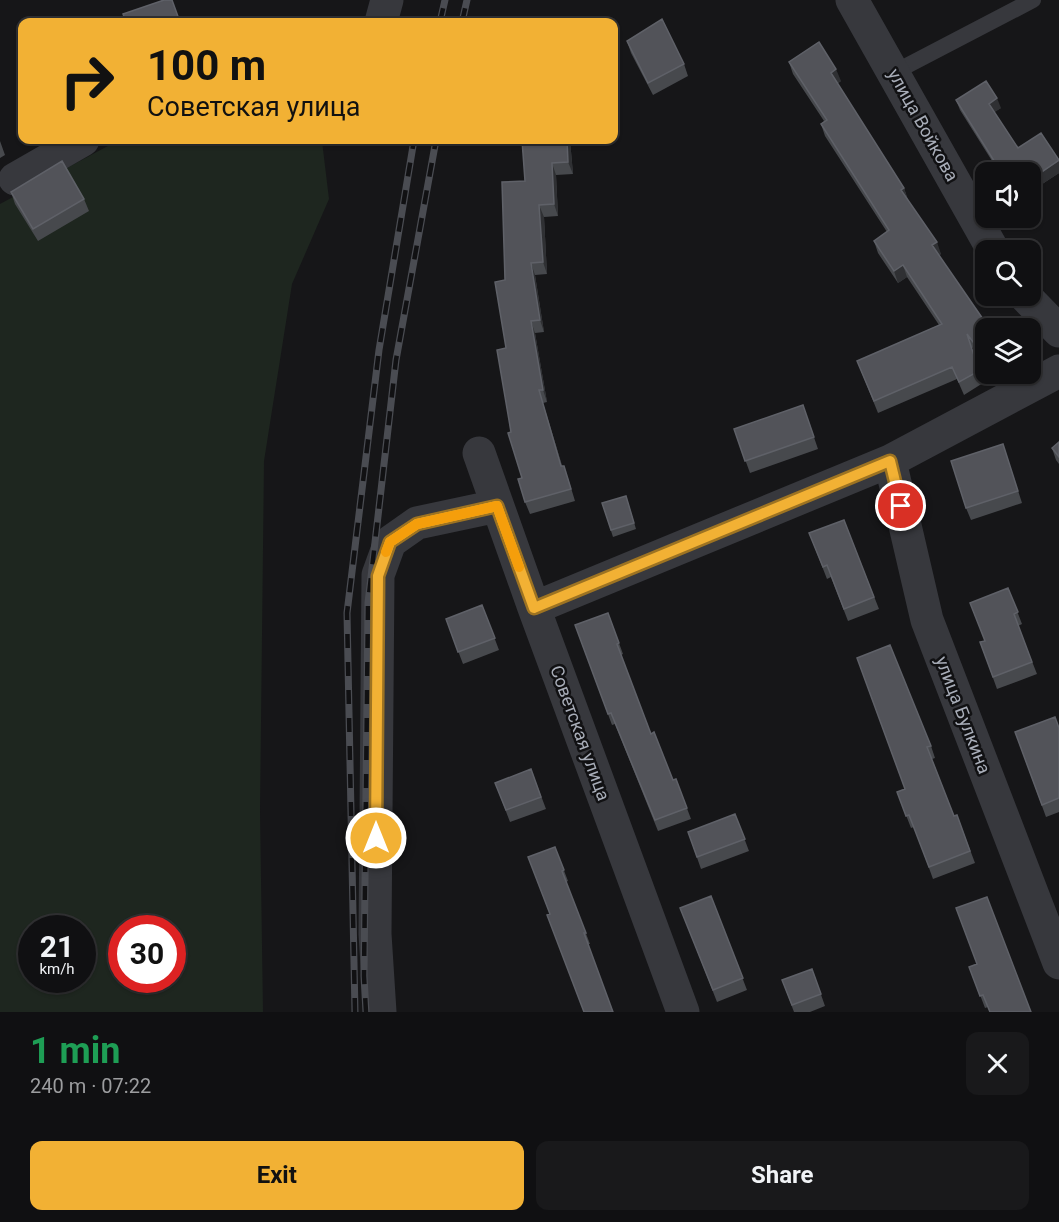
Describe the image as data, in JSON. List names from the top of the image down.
{
  "streets": {
    "street": ["улица Войкова", "улица Булкина", "Советская улица"]
  },
  "page": {
    "turn": ["100 m", "Советская улица"],
    "speed": "21 km/h",
    "limit": "30",
    "heading": ["1 min", "240 m · 07:22"],
    "buttons": ["Exit", "Share"]
  }
}
